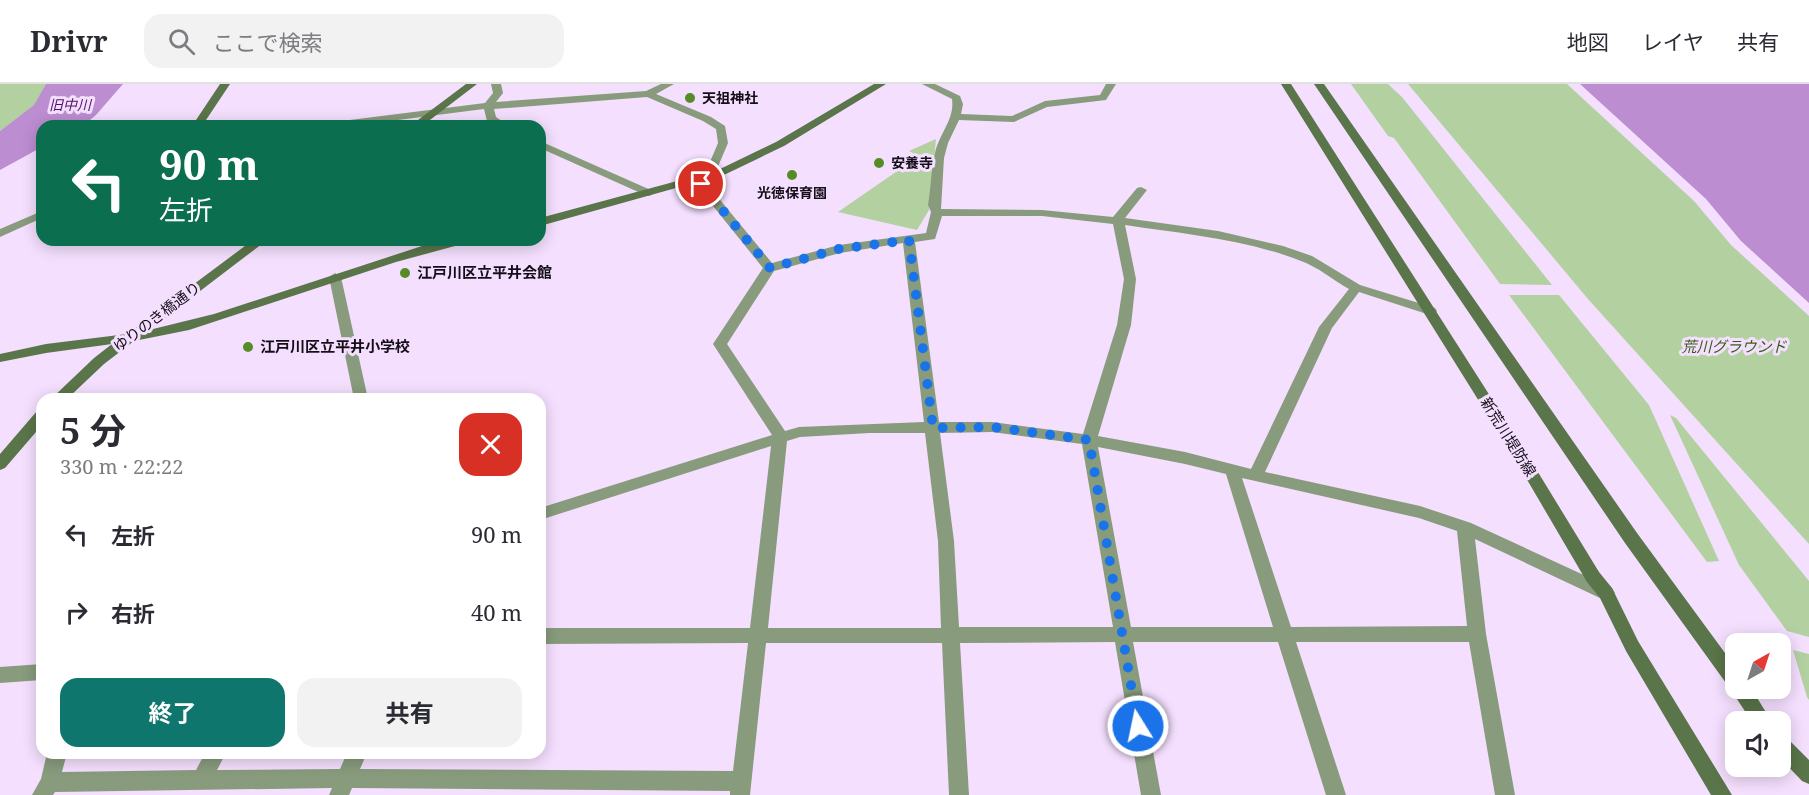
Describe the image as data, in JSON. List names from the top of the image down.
{
  "streets": {
    "main road": ["ゆりのき橋通り", "新荒川堤防線"]
  },
  "water": ["旧中川"],
  "parks": ["荒川グラウンド"],
  "places": [
    "天祖神社",
    "安養寺",
    "光徳保育園",
    "江戸川区立平井会館",
    "江戸川区立平井小学校"
  ],
  "north": "top right",
  "page": {
    "header": "Drivr",
    "search": "ここで検索",
    "nav": ["地図", "レイヤ", "共有"],
    "turn": ["90 m", "左折"],
    "heading": ["5 分", "330 m · 22:22"],
    "list": [
      {
        "name": "左折",
        "value": "90 m"
      },
      {
        "name": "右折",
        "value": "40 m"
      }
    ],
    "buttons": ["終了", "共有"]
  }
}
